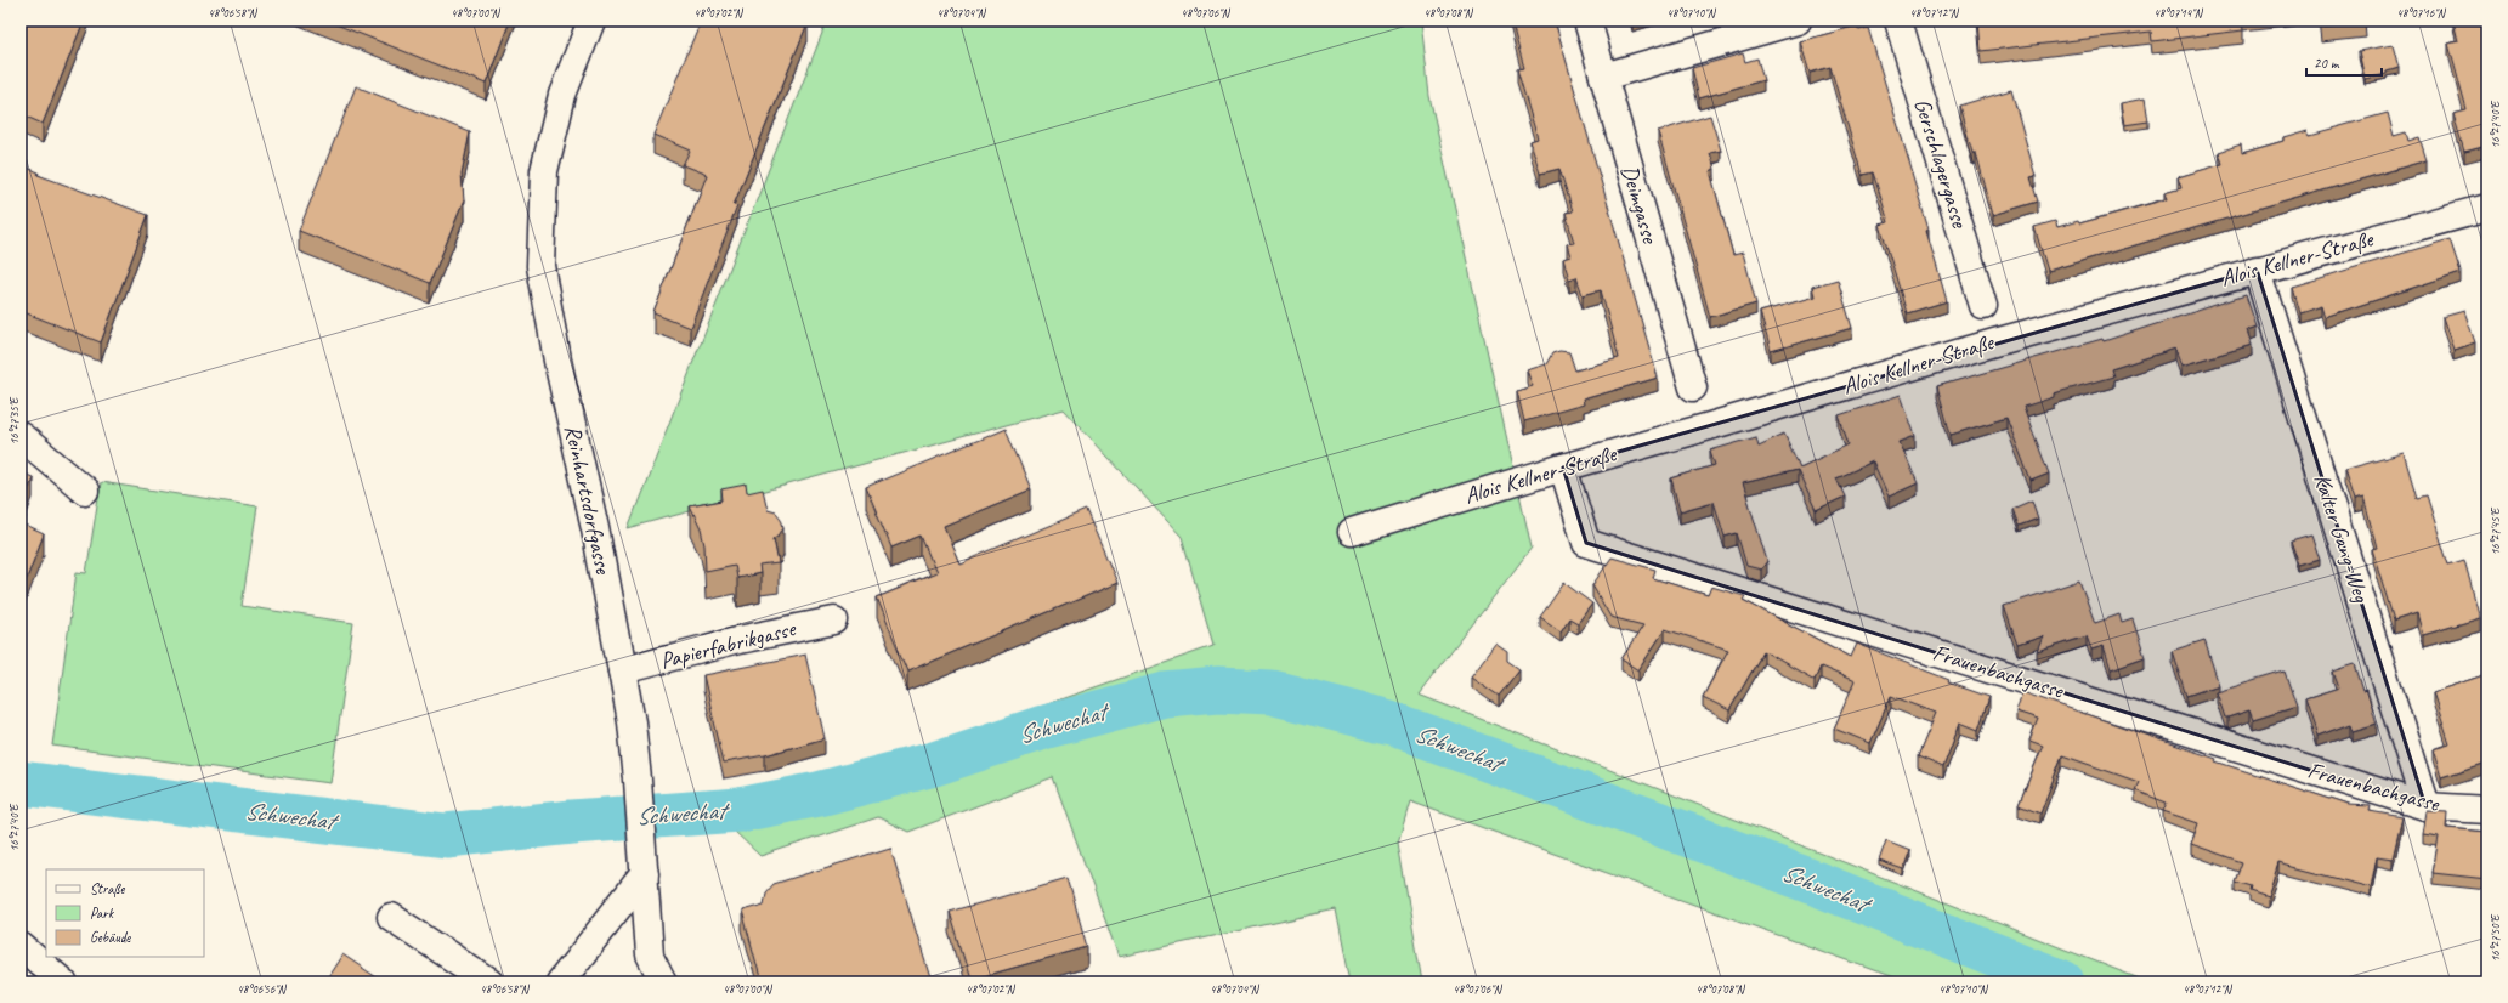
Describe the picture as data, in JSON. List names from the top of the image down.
{
  "streets": {
    "street": [
      "Gerschlagergasse",
      "Deimgasse",
      "Alois Kellner-Straße",
      "Reinhartsdorfgasse",
      "Kalter Gang-Weg",
      "Papierfabrikgasse",
      "Frauenbachgasse"
    ]
  },
  "crossings": [
    ["Alois Kellner-Straße", "Kalter Gang-Weg"],
    ["Alois Kellner-Straße", "Frauenbachgasse"],
    ["Reinhartsdorfgasse", "Papierfabrikgasse"],
    ["Kalter Gang-Weg", "Frauenbachgasse"]
  ],
  "water": ["Schwechat"],
  "legend": ["Straße", "Park", "Gebäude"],
  "scale_bar": "20 m",
  "coordinates": [
    "48°06'58\"N",
    "48°07'00\"N",
    "48°07'02\"N",
    "48°07'04\"N",
    "48°07'06\"N",
    "48°07'08\"N",
    "48°07'10\"N",
    "48°07'12\"N",
    "48°07'14\"N",
    "48°07'16\"N",
    "16°27'40\"E",
    "16°27'35\"E",
    "16°27'45\"E",
    "16°27'50\"E",
    "48°06'56\"N"
  ]
}
